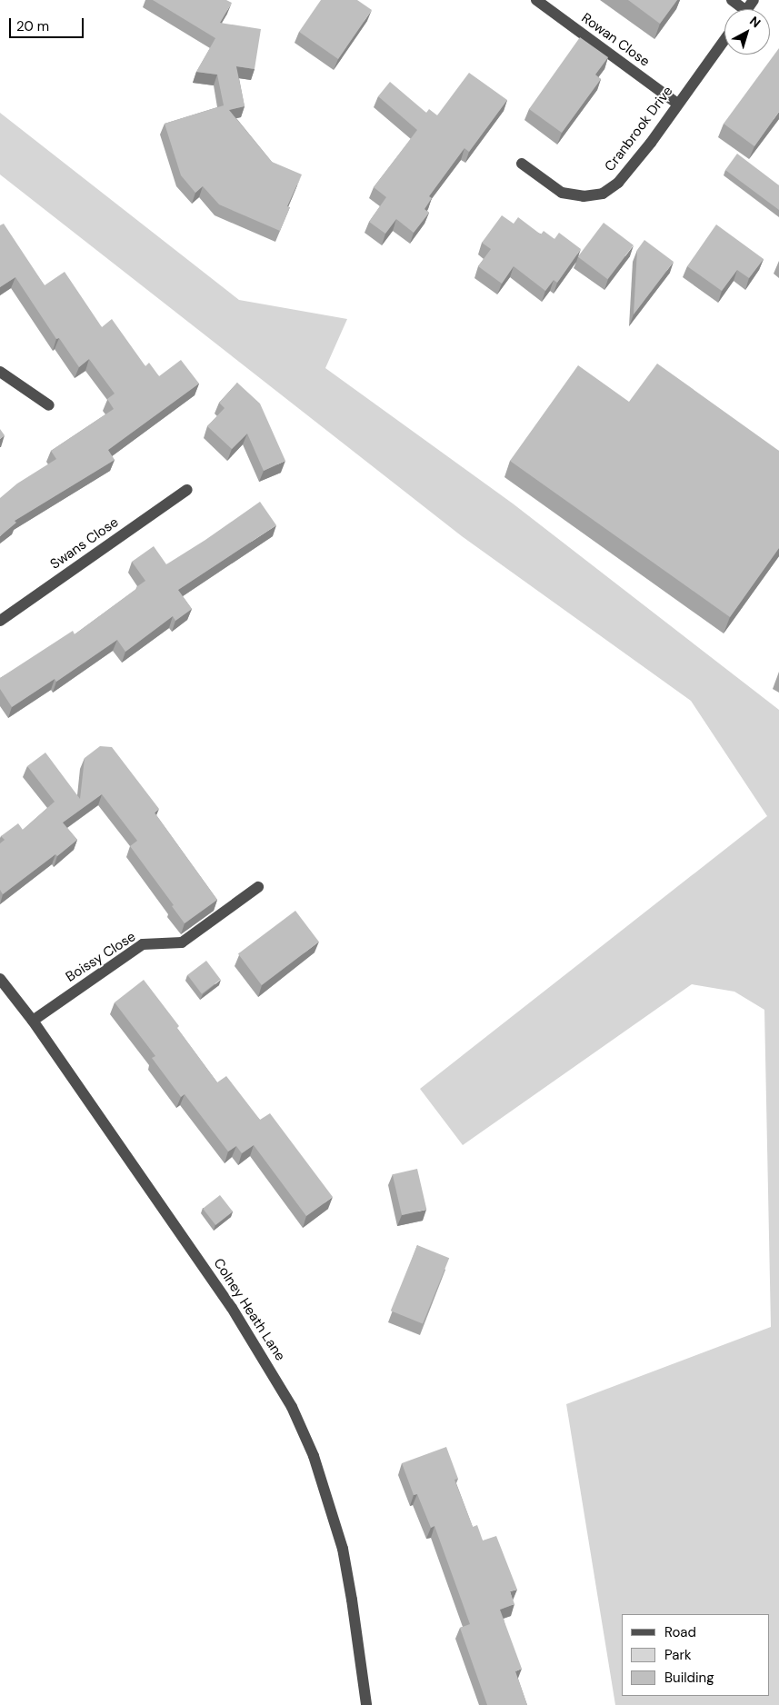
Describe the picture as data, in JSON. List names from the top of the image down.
{
  "streets": {
    "street": [
      "Rowan Close",
      "Cranbrook Drive",
      "Swans Close",
      "Boissy Close",
      "Colney Heath Lane"
    ]
  },
  "crossings": [
    ["Rowan Close", "Cranbrook Drive"],
    ["Boissy Close", "Colney Heath Lane"]
  ],
  "legend": ["Road", "Park", "Building"],
  "scale_bar": "20 m",
  "north": "top right"
}
